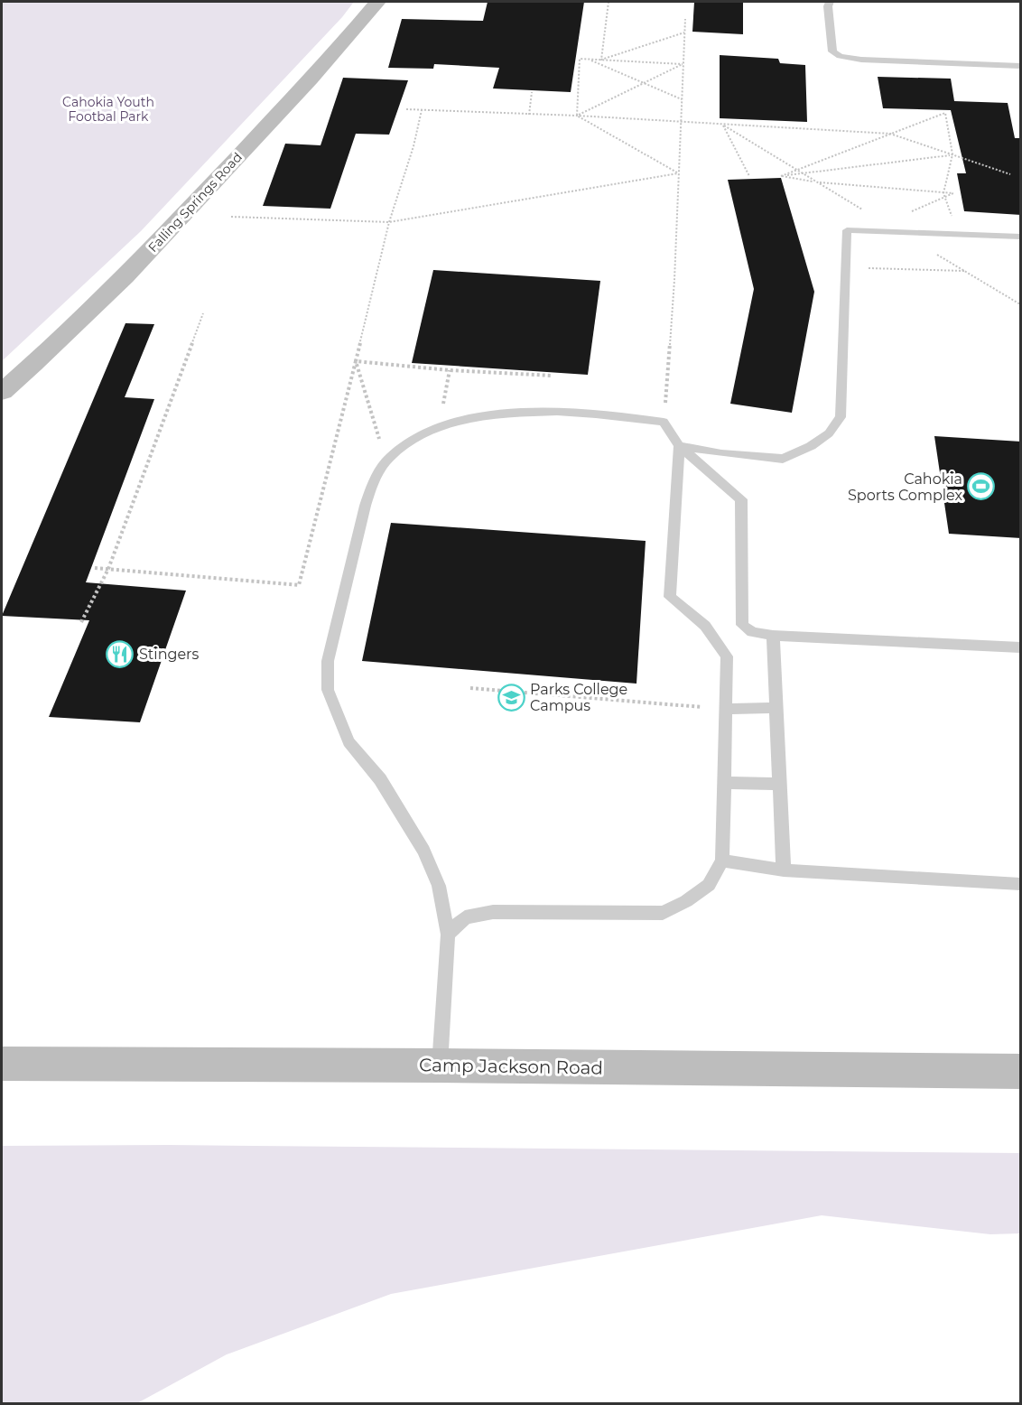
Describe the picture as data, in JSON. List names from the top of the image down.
{
  "streets": {
    "street": ["Falling Springs Road", "Camp Jackson Road"]
  },
  "parks": ["Cahokia Youth Footbal Park"],
  "places": {
    "sports": ["Cahokia Sports Complex"],
    "restaurant": ["Stingers"],
    "school or university": ["Parks College Campus"]
  }
}
